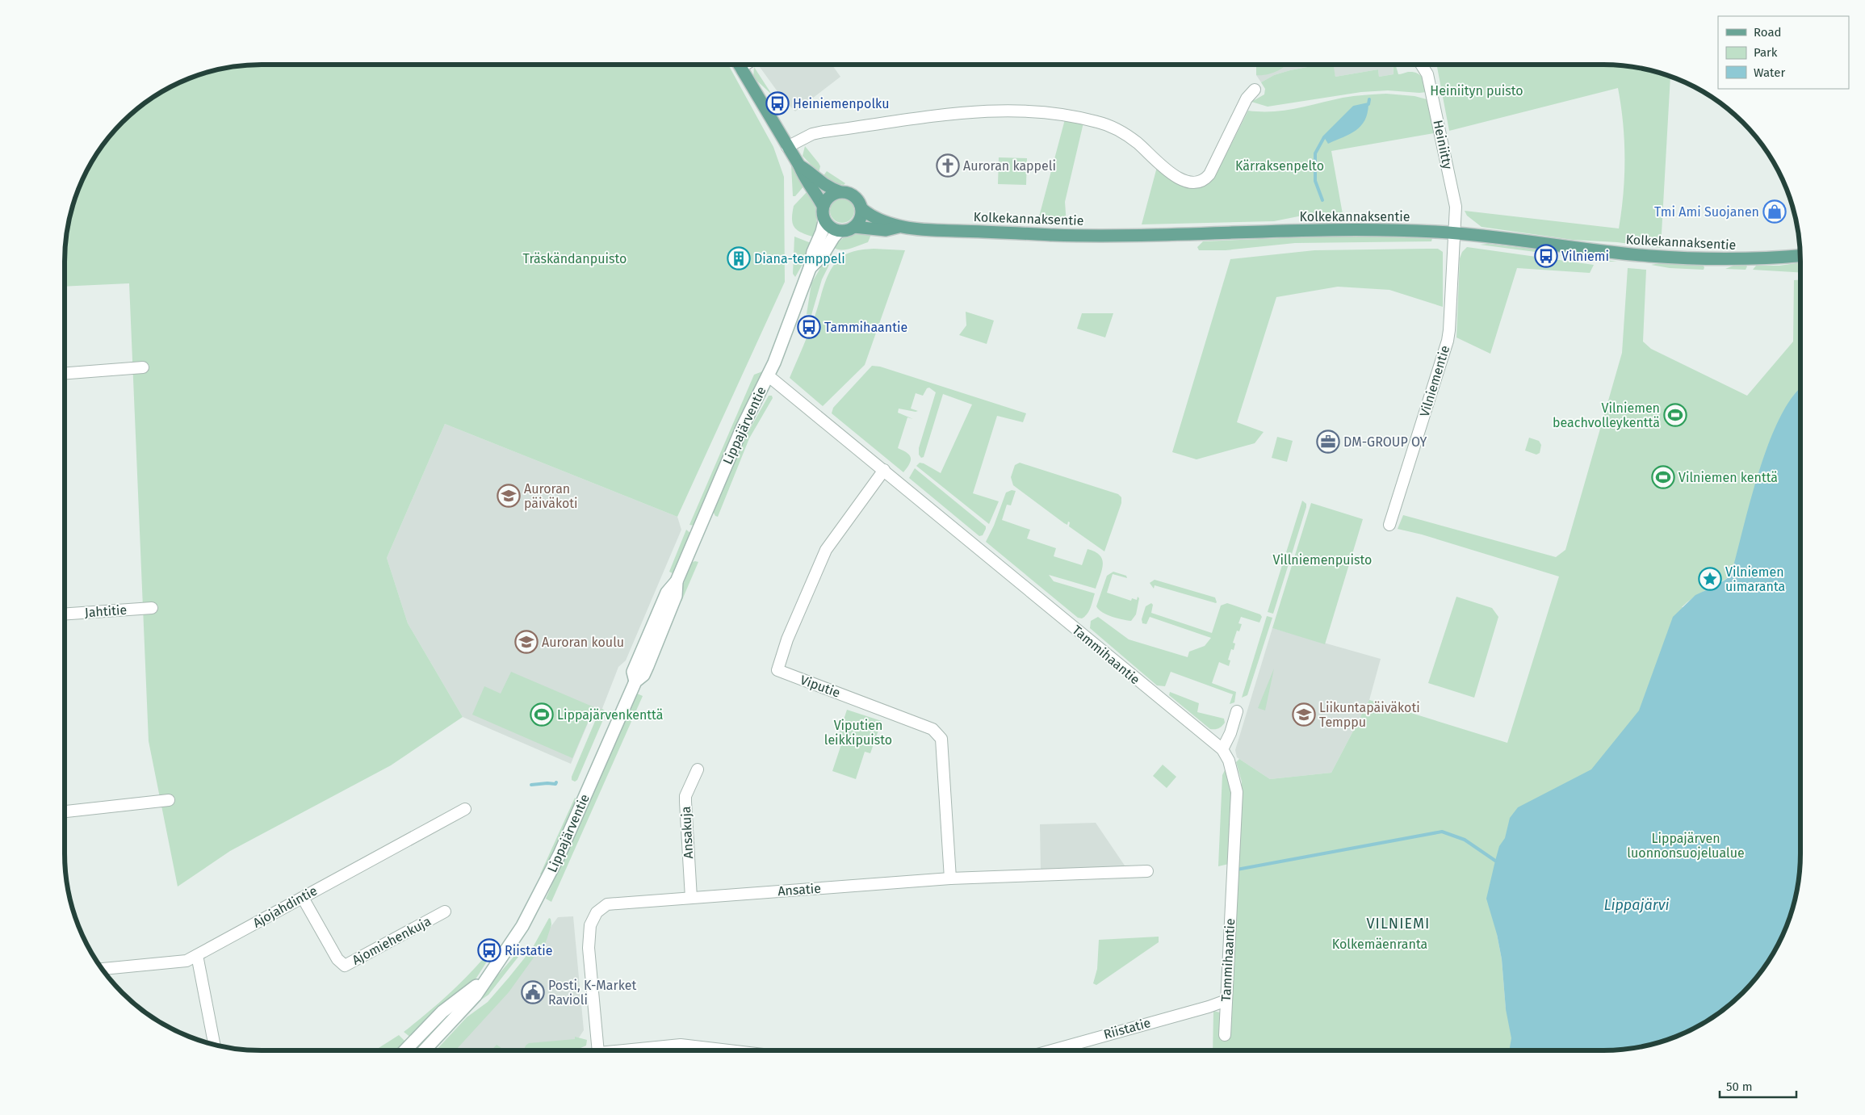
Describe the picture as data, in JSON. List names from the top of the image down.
{
  "streets": {
    "main road": ["Kolkekannaksentie", "Lippajärventie"],
    "street": [
      "Heiniitty",
      "Vilniementie",
      "Jahtitie",
      "Tammihaantie",
      "Viputie",
      "Ansakuja",
      "Ansatie",
      "Ajojahdintie",
      "Ajomiehenkuja",
      "Riistatie"
    ]
  },
  "crossings": [
    ["Heiniitty", "Kolkekannaksentie"],
    ["Heiniitty", "Vilniementie"],
    ["Kolkekannaksentie", "Vilniementie"],
    ["Kolkekannaksentie", "Lippajärventie"],
    ["Lippajärventie", "Tammihaantie"],
    ["Tammihaantie", "Viputie"],
    ["Tammihaantie", "Riistatie"],
    ["Viputie", "Ansatie"],
    ["Ansakuja", "Ansatie"],
    ["Ajojahdintie", "Ajomiehenkuja"]
  ],
  "districts": ["VILNIEMI"],
  "water": ["Lippajärvi"],
  "parks": [
    "Heiniityn puisto",
    "Kärraksenpelto",
    "Träskändanpuisto",
    "Villniemenpuisto",
    "Viputien leikkipuisto",
    "Lippajärven luonnonsuojelualue",
    "Kolkemäenranta"
  ],
  "places": {
    "bus stop": [
      "Heiniemenpolku",
      "Vilniemi",
      "Tammihaantie",
      "Riistatie"
    ],
    "church": ["Auroran kappeli"],
    "shop": ["Tmi Ami Suojanen"],
    "building": ["Diana-temppeli"],
    "sports": ["Vilniemen beachvolleykenttä", "Vilniemen kenttä", "Lippajärvenkenttä"],
    "office": ["DM-GROUP OY"],
    "school or university": ["Auroran päiväkoti", "Auroran koulu", "Liikuntapäiväkoti Temppu"],
    "place": ["Vilniemen uimaranta"],
    "public building": ["Posti, K-Market Ravioli"]
  },
  "legend": ["Road", "Park", "Water"],
  "scale_bar": "50 m"
}
